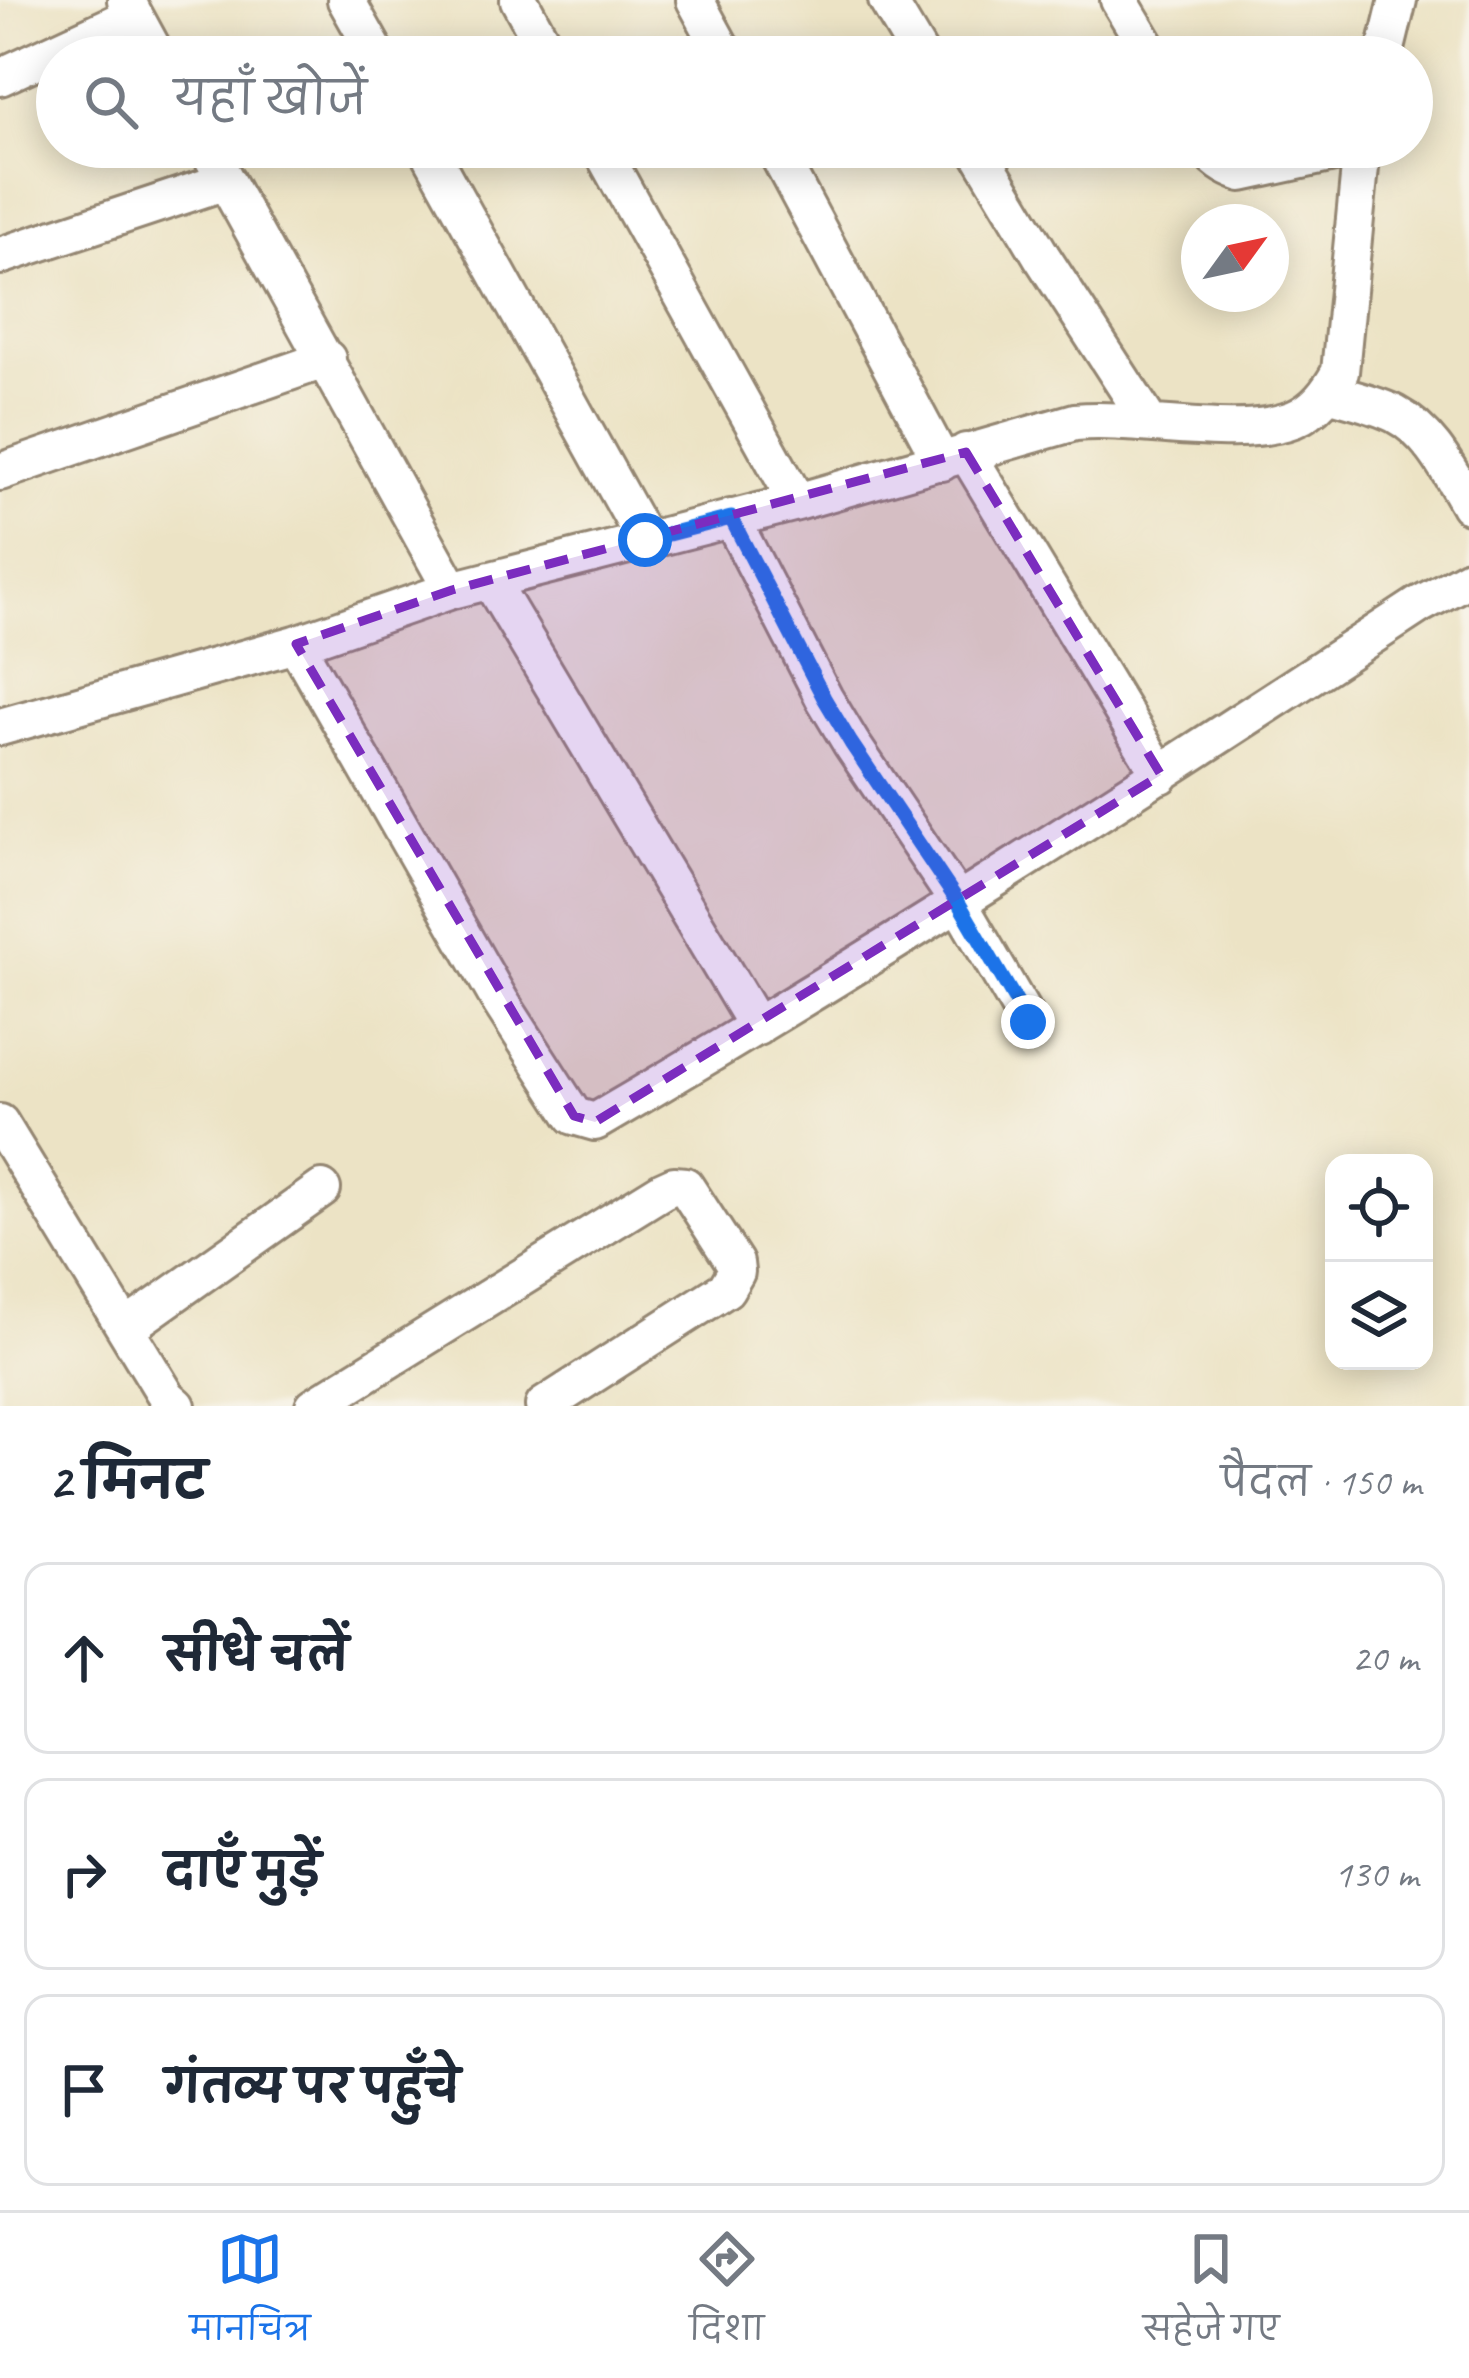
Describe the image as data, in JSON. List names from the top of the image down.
{
  "north": "top right",
  "page": {
    "search": "यहाँ खोजें",
    "heading": ["2 मिनट", "पैदल · 150 m"],
    "list": [
      ["सीधे चलें", "20 m"],
      ["दाएँ मुड़ें", "130 m"],
      "गंतव्य पर पहुँचे"
    ],
    "nav": ["मानचित्र", "दिशा", "सहेजे गए"]
  }
}
